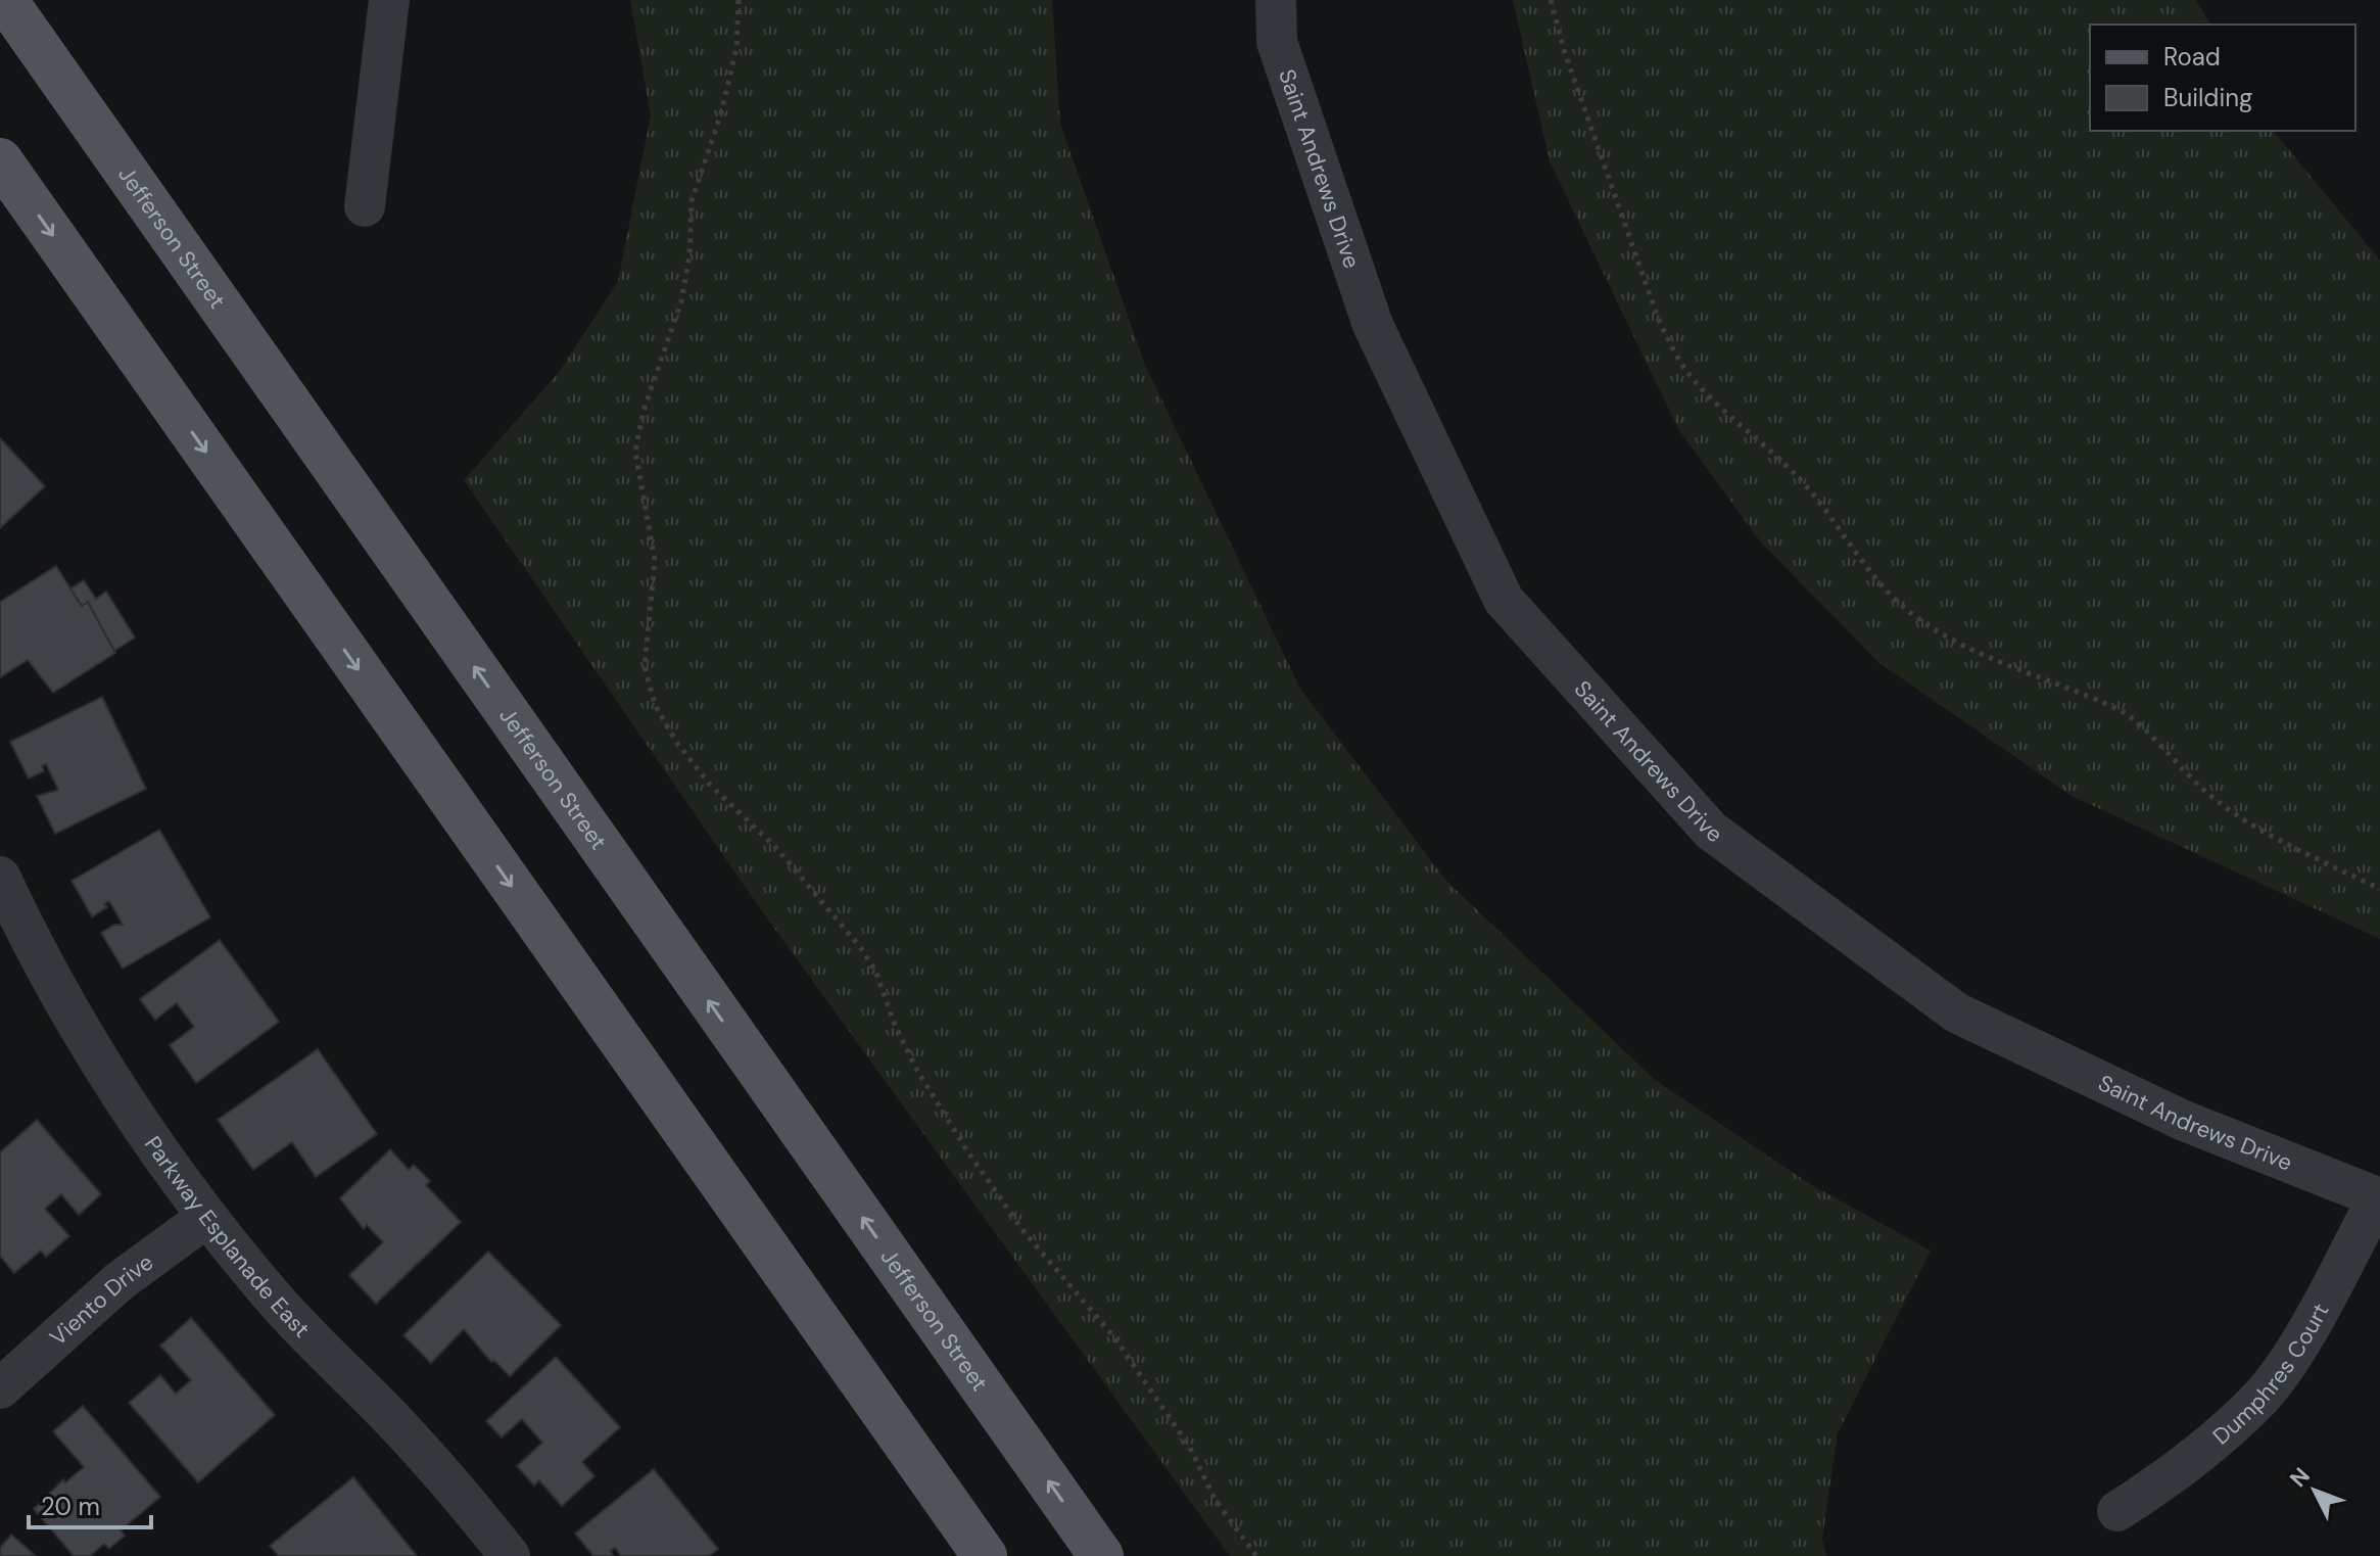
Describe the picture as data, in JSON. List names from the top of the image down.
{
  "streets": {
    "main road": ["Jefferson Street"],
    "street": [
      "Saint Andrews Drive",
      "Parkway Esplanade East",
      "Viento Drive",
      "Dumphres Court"
    ]
  },
  "crossings": [
    ["Saint Andrews Drive", "Dumphres Court"],
    ["Parkway Esplanade East", "Viento Drive"]
  ],
  "legend": ["Road", "Building"],
  "scale_bar": "20 m",
  "north": "top left"
}
